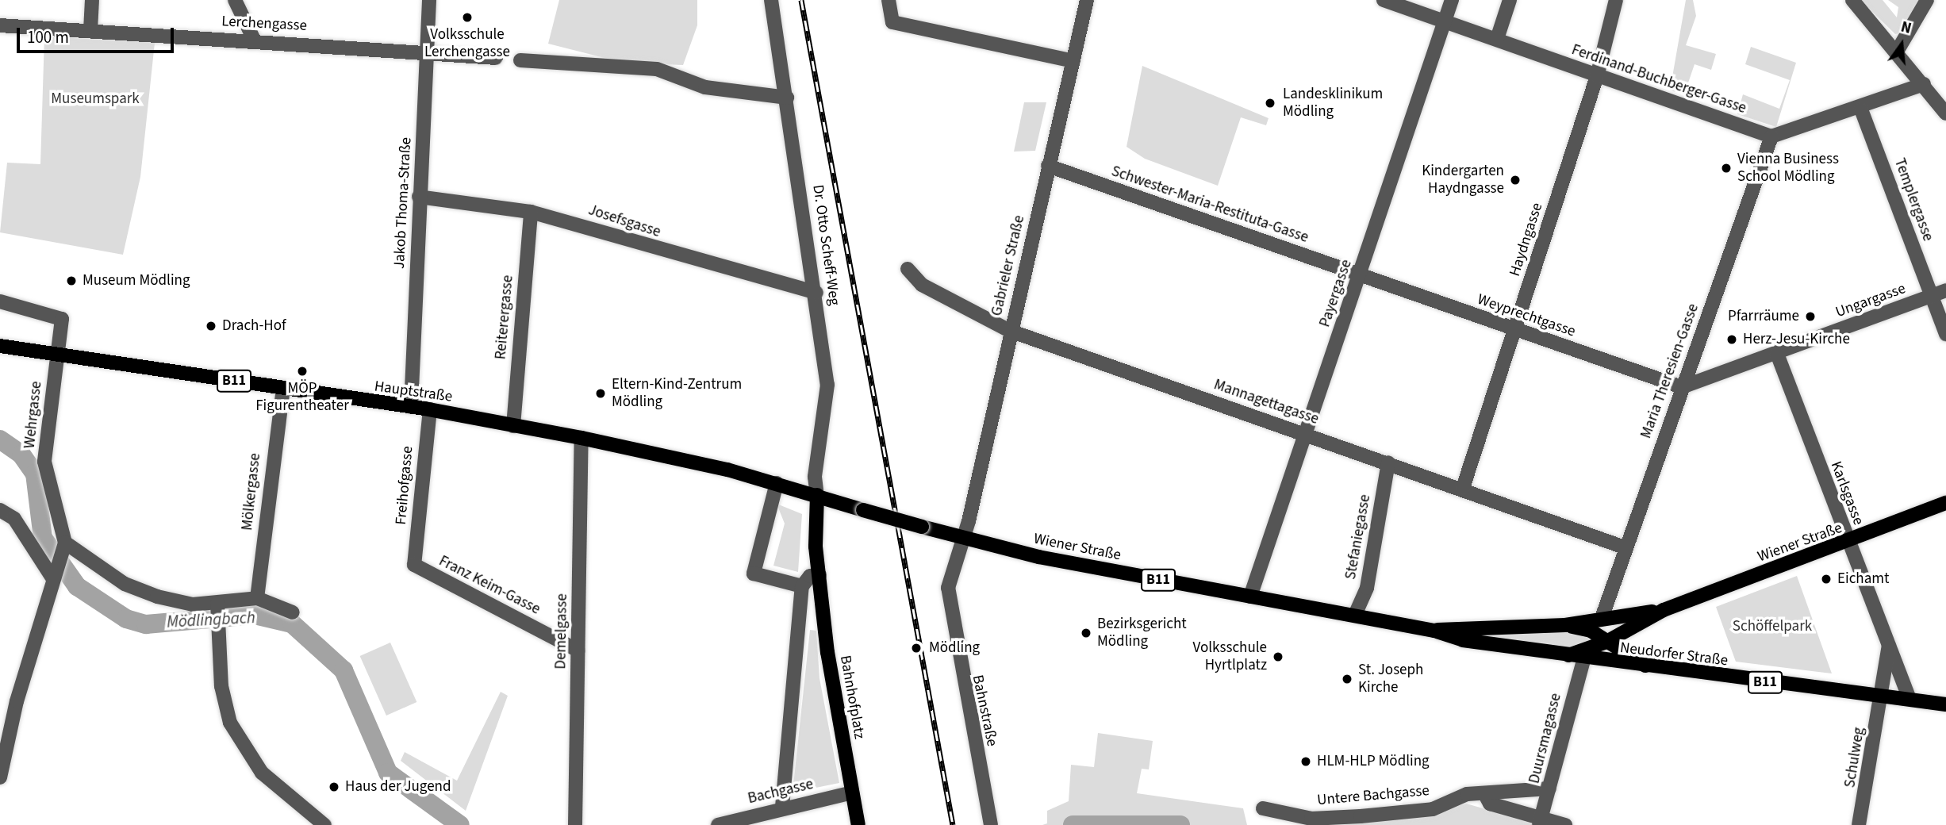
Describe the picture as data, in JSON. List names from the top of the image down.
{
  "streets": {
    "main road": [
      "B11",
      "Hauptstraße",
      "Wiener Straße",
      "Neudorfer Straße",
      "Bahnhofplatz"
    ],
    "street": [
      "Lerchengasse",
      "Ferdinand-Buchberger-Gasse",
      "Templergasse",
      "Jakob Thoma-Straße",
      "Schwester-Maria-Restituta-Gasse",
      "Josefsgasse",
      "Haydngasse",
      "Dr. Otto Scheff-Weg",
      "Gabrieler Straße",
      "Payergasse",
      "Ungargasse",
      "Weyprechtgasse",
      "Reiterergasse",
      "Maria Theresien-Gasse",
      "Mannagettagasse",
      "Wehrgasse",
      "Freihofgasse",
      "Mölkergasse",
      "Karlsgasse",
      "Stefaniegasse",
      "Franz Keim-Gasse",
      "Demelgasse",
      "Bahnstraße",
      "Duursmagasse",
      "Schulweg",
      "Bachgasse",
      "Untere Bachgasse"
    ]
  },
  "crossings": [
    ["Lerchengasse", "Jakob Thoma-Straße"],
    ["Ferdinand-Buchberger-Gasse", "Haydngasse"],
    ["Ferdinand-Buchberger-Gasse", "Payergasse"],
    ["Ferdinand-Buchberger-Gasse", "Maria Theresien-Gasse"],
    ["Templergasse", "Ungargasse"],
    ["Jakob Thoma-Straße", "Josefsgasse"],
    ["Jakob Thoma-Straße", "Hauptstraße"],
    ["Schwester-Maria-Restituta-Gasse", "Gabrieler Straße"],
    ["Schwester-Maria-Restituta-Gasse", "Payergasse"],
    ["Schwester-Maria-Restituta-Gasse", "Weyprechtgasse"],
    ["Josefsgasse", "Dr. Otto Scheff-Weg"],
    ["Josefsgasse", "Reiterergasse"],
    ["Haydngasse", "Weyprechtgasse"],
    ["Haydngasse", "Mannagettagasse"],
    ["Dr. Otto Scheff-Weg", "Hauptstraße"],
    ["Dr. Otto Scheff-Weg", "Wiener Straße"],
    ["Dr. Otto Scheff-Weg", "Bahnhofplatz"],
    ["Gabrieler Straße", "Mannagettagasse"],
    ["Gabrieler Straße", "Wiener Straße"],
    ["Gabrieler Straße", "Bahnstraße"],
    ["Payergasse", "Weyprechtgasse"],
    ["Payergasse", "Mannagettagasse"],
    ["Payergasse", "Wiener Straße"],
    ["Ungargasse", "Weyprechtgasse"],
    ["Ungargasse", "Maria Theresien-Gasse"],
    ["Ungargasse", "Karlsgasse"],
    ["Weyprechtgasse", "Maria Theresien-Gasse"],
    ["Reiterergasse", "Hauptstraße"],
    ["Maria Theresien-Gasse", "Mannagettagasse"],
    ["Maria Theresien-Gasse", "Wiener Straße"],
    ["Hauptstraße", "Wehrgasse"],
    ["Hauptstraße", "Freihofgasse"],
    ["Hauptstraße", "Mölkergasse"],
    ["Hauptstraße", "Wiener Straße"],
    ["Hauptstraße", "Demelgasse"],
    ["Hauptstraße", "Bahnhofplatz"],
    ["Mannagettagasse", "Stefaniegasse"],
    ["Freihofgasse", "Franz Keim-Gasse"],
    ["Karlsgasse", "Wiener Straße"],
    ["Karlsgasse", "Neudorfer Straße"],
    ["Stefaniegasse", "Wiener Straße"],
    ["Wiener Straße", "Neudorfer Straße"],
    ["Wiener Straße", "Bahnhofplatz"],
    ["Wiener Straße", "Bahnstraße"],
    ["Franz Keim-Gasse", "Demelgasse"],
    ["Neudorfer Straße", "Duursmagasse"],
    ["Neudorfer Straße", "Schulweg"],
    ["Bahnhofplatz", "Bachgasse"],
    ["Duursmagasse", "Untere Bachgasse"]
  ],
  "water": ["Mödlingbach"],
  "parks": ["Museumspark", "Schöffelpark"],
  "places": [
    "Volksschule Lerchengasse",
    "Landesklinikum Mödling",
    "Vienna Business School Mödling",
    "Kindergarten Haydngasse",
    "Museum Mödling",
    "Pfarrräume",
    "Drach-Hof",
    "Herz-Jesu-Kirche",
    "MÖP Figurentheater",
    "Eltern-Kind-Zentrum Mödling",
    "Eichamt",
    "Bezirksgericht Mödling",
    "Mödling",
    "Volksschule Hyrtlplatz",
    "St. Joseph Kirche",
    "HLM-HLP Mödling",
    "Haus der Jugend"
  ],
  "scale_bar": "100 m",
  "north": "top"
}
